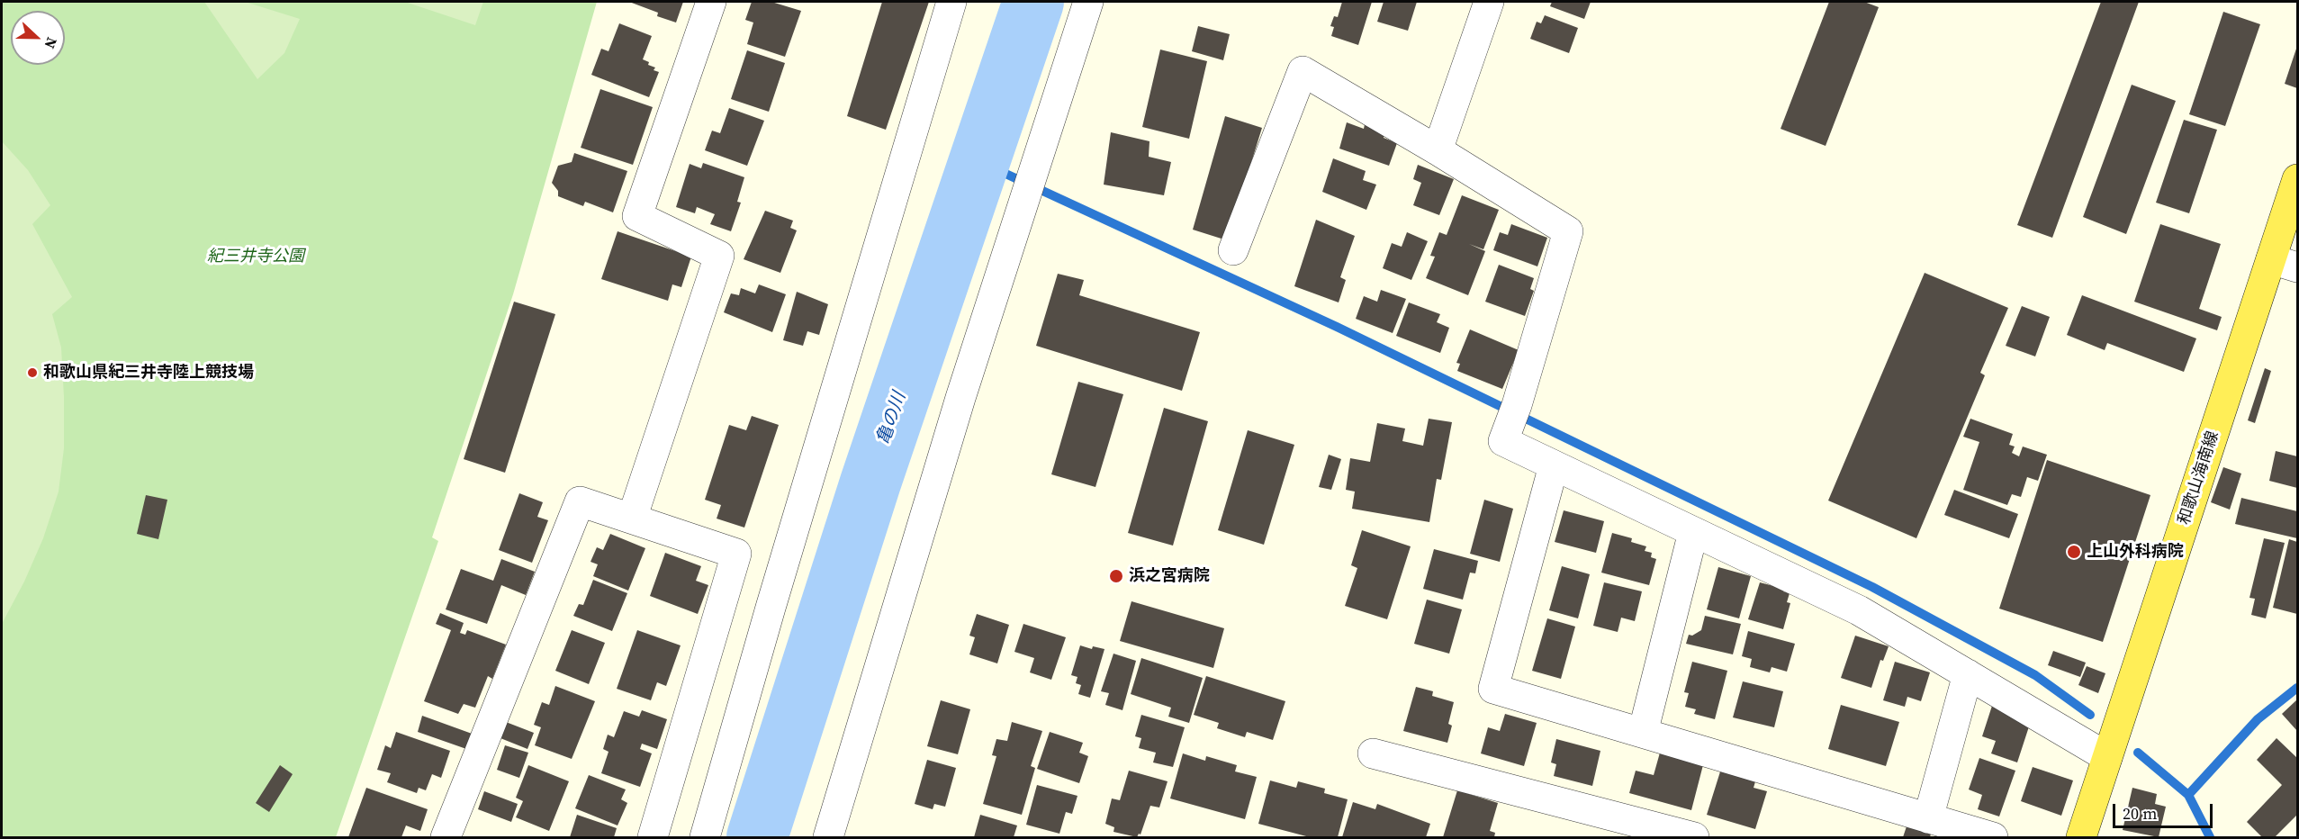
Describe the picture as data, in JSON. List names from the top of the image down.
{
  "streets": {
    "main road": ["和歌山海南線"]
  },
  "water": ["亀の川"],
  "parks": ["紀三井寺公園"],
  "places": ["和歌山県紀三井寺陸上競技場", "上山外科病院", "浜之宮病院"],
  "scale_bar": "20 m",
  "north": "right"
}
